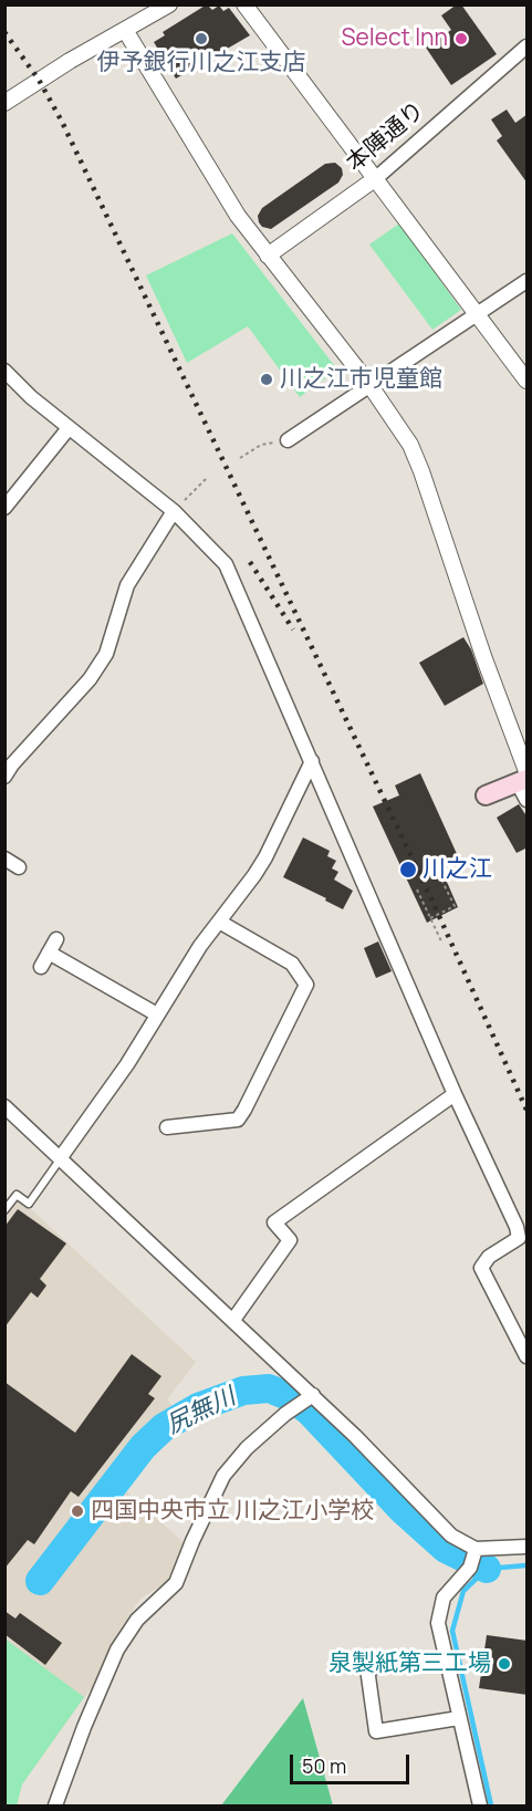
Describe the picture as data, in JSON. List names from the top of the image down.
{
  "streets": {
    "street": ["本陣通り"]
  },
  "water": ["尻無川"],
  "places": [
    "伊予銀行川之江支店",
    "Select Inn",
    "川之江市児童館",
    "川之江",
    "四国中央市立 川之江小学校",
    "泉製紙第三工場"
  ],
  "scale_bar": "50 m"
}
